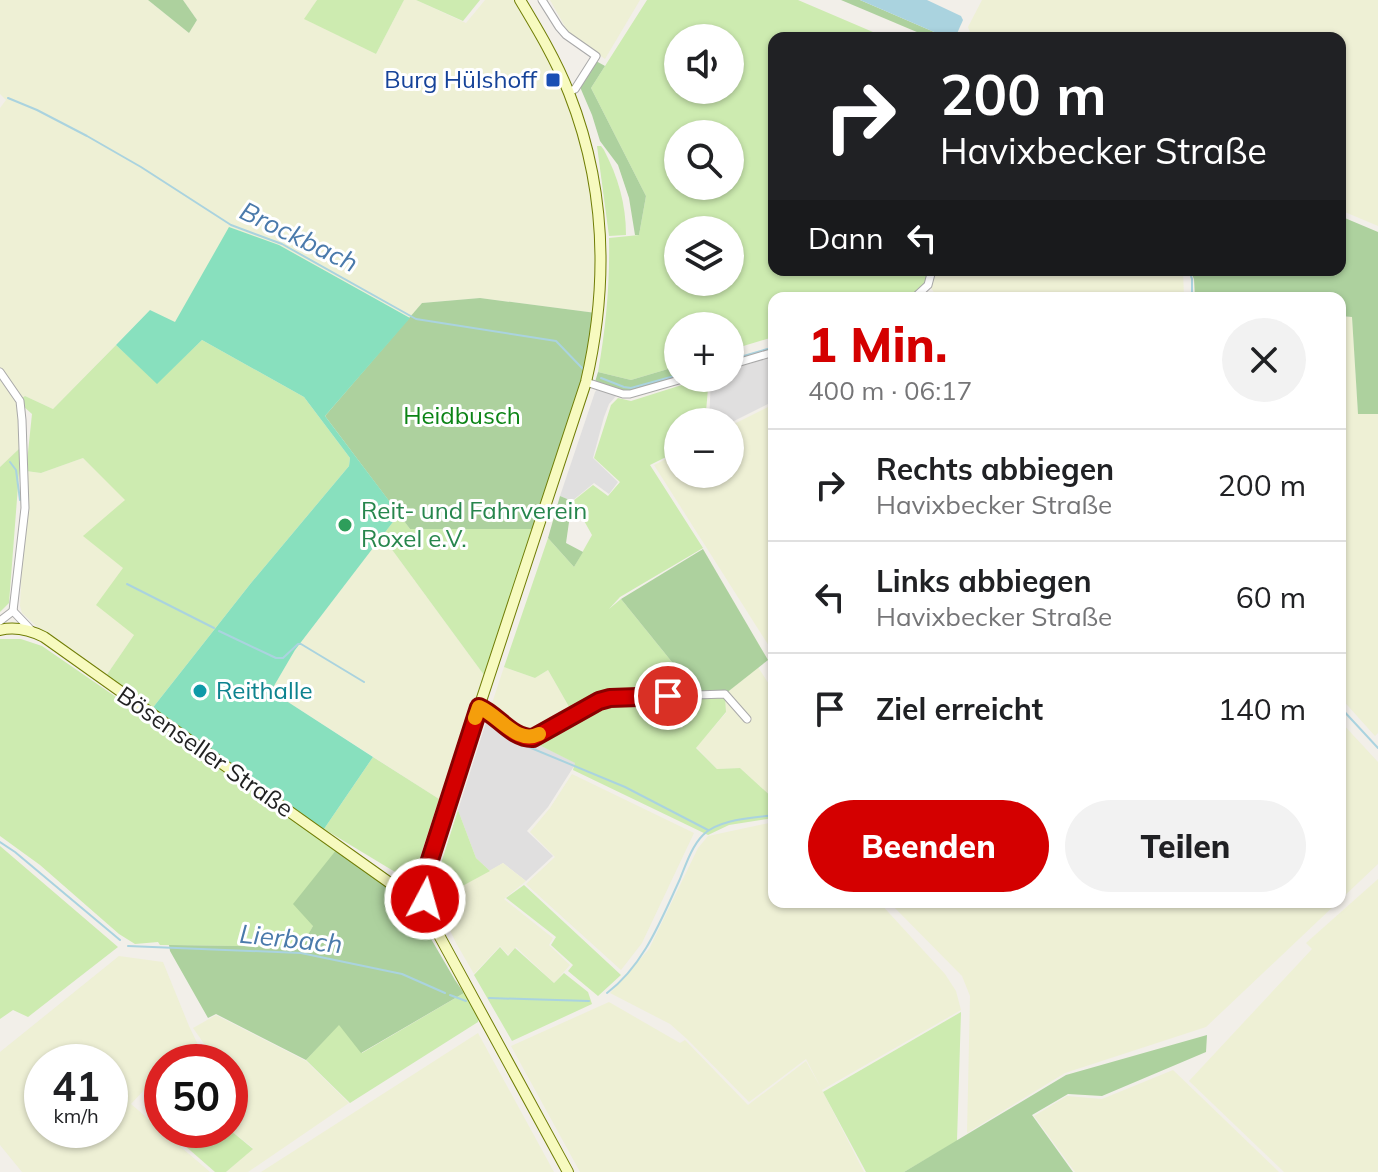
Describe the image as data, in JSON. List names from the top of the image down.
{
  "streets": {
    "main road": ["Bösenseller Straße"]
  },
  "water": ["Brockbach", "Lierbach"],
  "parks": ["Heidbusch"],
  "places": {
    "transit": ["Burg Hülshoff"],
    "other": ["Reit- und Fahrverein Roxel e.V.", "Reithalle"]
  },
  "page": {
    "map_buttons": ["+", "−"],
    "turn": ["200 m", "Havixbecker Straße"],
    "then": "Dann",
    "heading": ["1 Min.", "400 m · 06:17"],
    "list": [
      {
        "name": "Rechts abbiegen",
        "note": "Havixbecker Straße",
        "value": "200 m"
      },
      {
        "name": "Links abbiegen",
        "note": "Havixbecker Straße",
        "value": "60 m"
      },
      {
        "name": "Ziel erreicht",
        "value": "140 m"
      }
    ],
    "buttons": ["Beenden", "Teilen"],
    "speed": "41 km/h",
    "limit": "50"
  }
}
